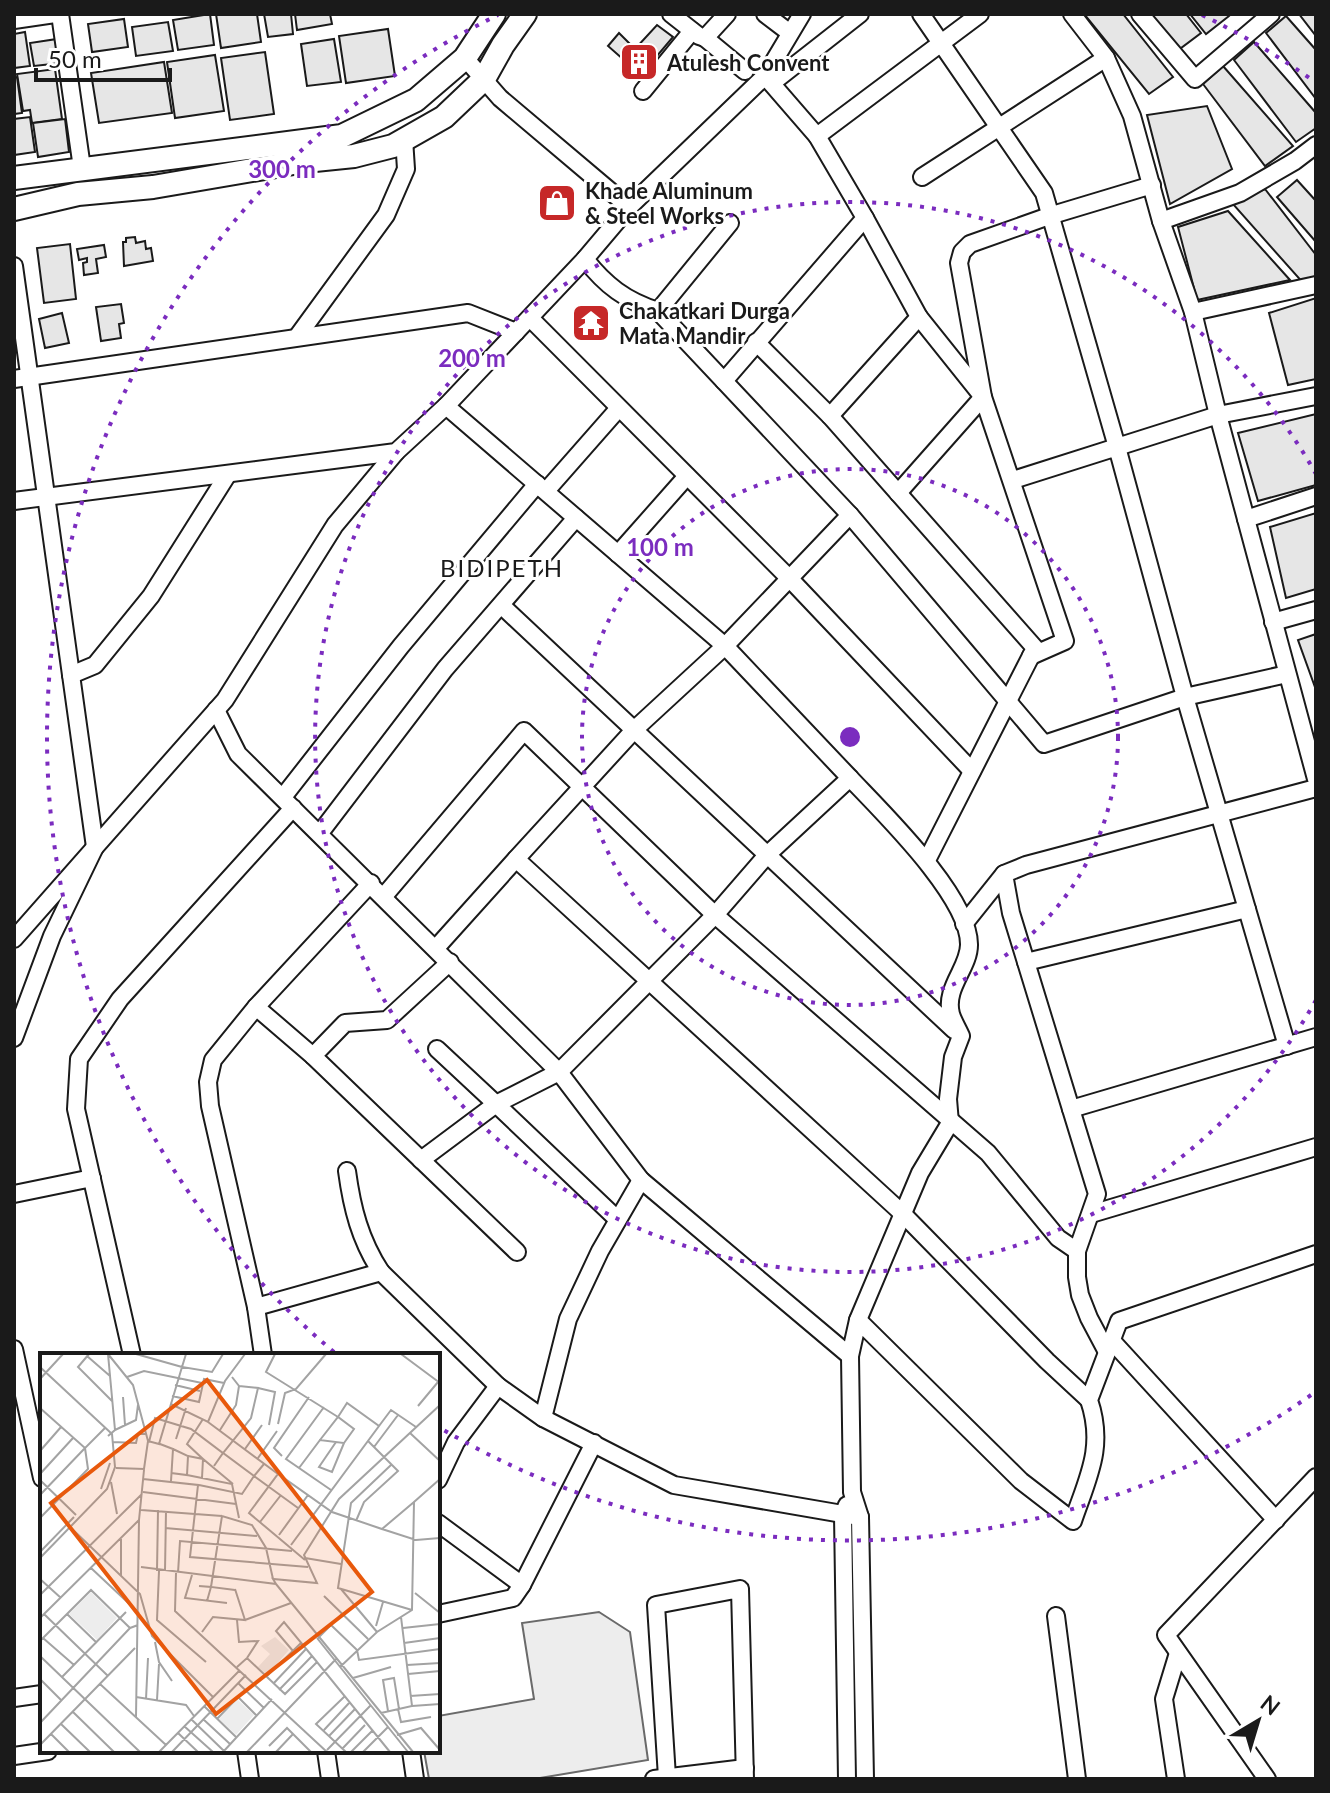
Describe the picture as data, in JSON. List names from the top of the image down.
{
  "districts": ["BIDIPETH"],
  "places": {
    "building": ["Atulesh Convent"],
    "shop": ["Khade Aluminum & Steel Works"],
    "temple": ["Chakatkari Durga Mata Mandir"]
  },
  "scale_bar": "50 m",
  "north": "top right",
  "rings": ["300 m", "200 m", "100 m"]
}
